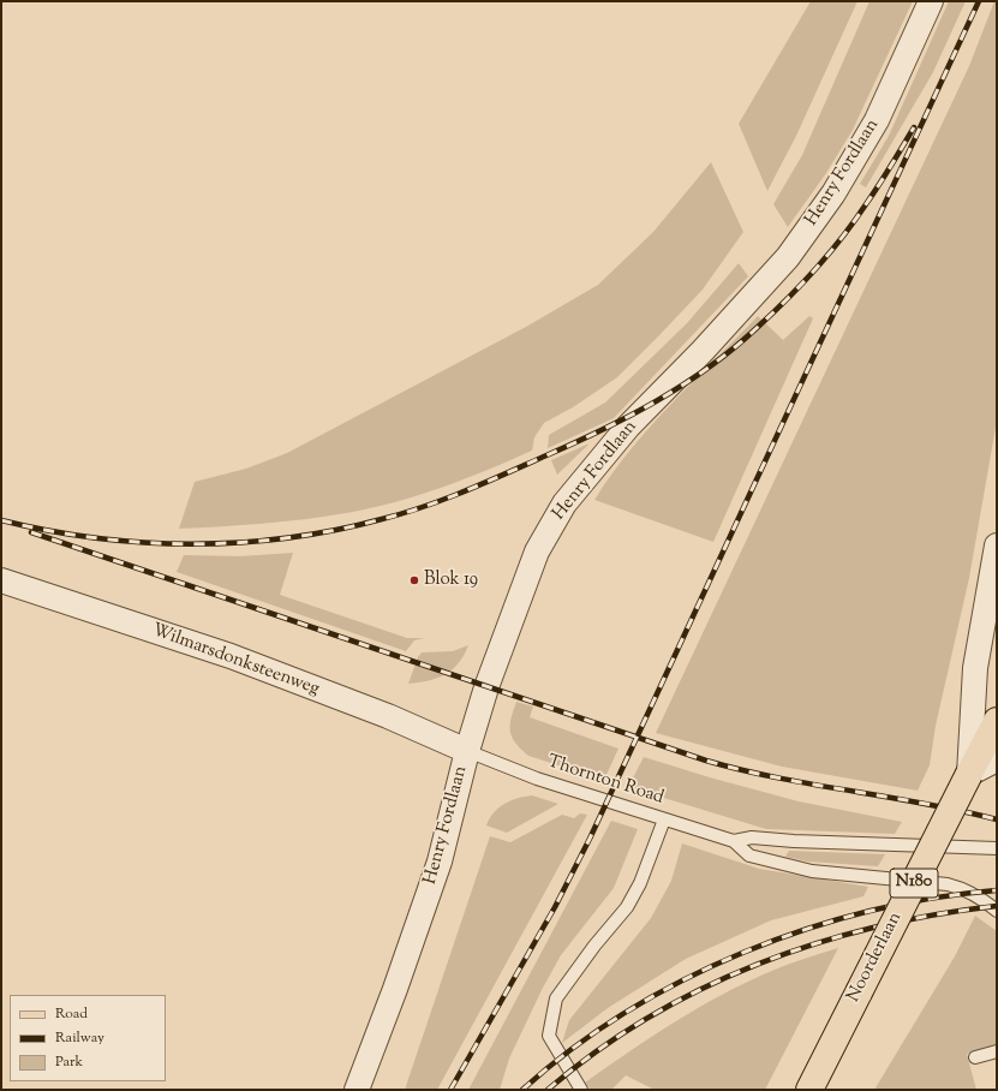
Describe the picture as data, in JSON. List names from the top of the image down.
{
  "streets": {
    "main road": ["N180", "Noorderlaan"],
    "street": ["Henry Fordlaan", "Wilmarsdonksteenweg"],
    "lane": ["Thornton Road"]
  },
  "crossings": [
    ["Henry Fordlaan", "Wilmarsdonksteenweg"],
    ["Henry Fordlaan", "Thornton Road"],
    ["Wilmarsdonksteenweg", "Thornton Road"]
  ],
  "places": ["Blok 19"],
  "legend": ["Road", "Railway", "Park"]
}
